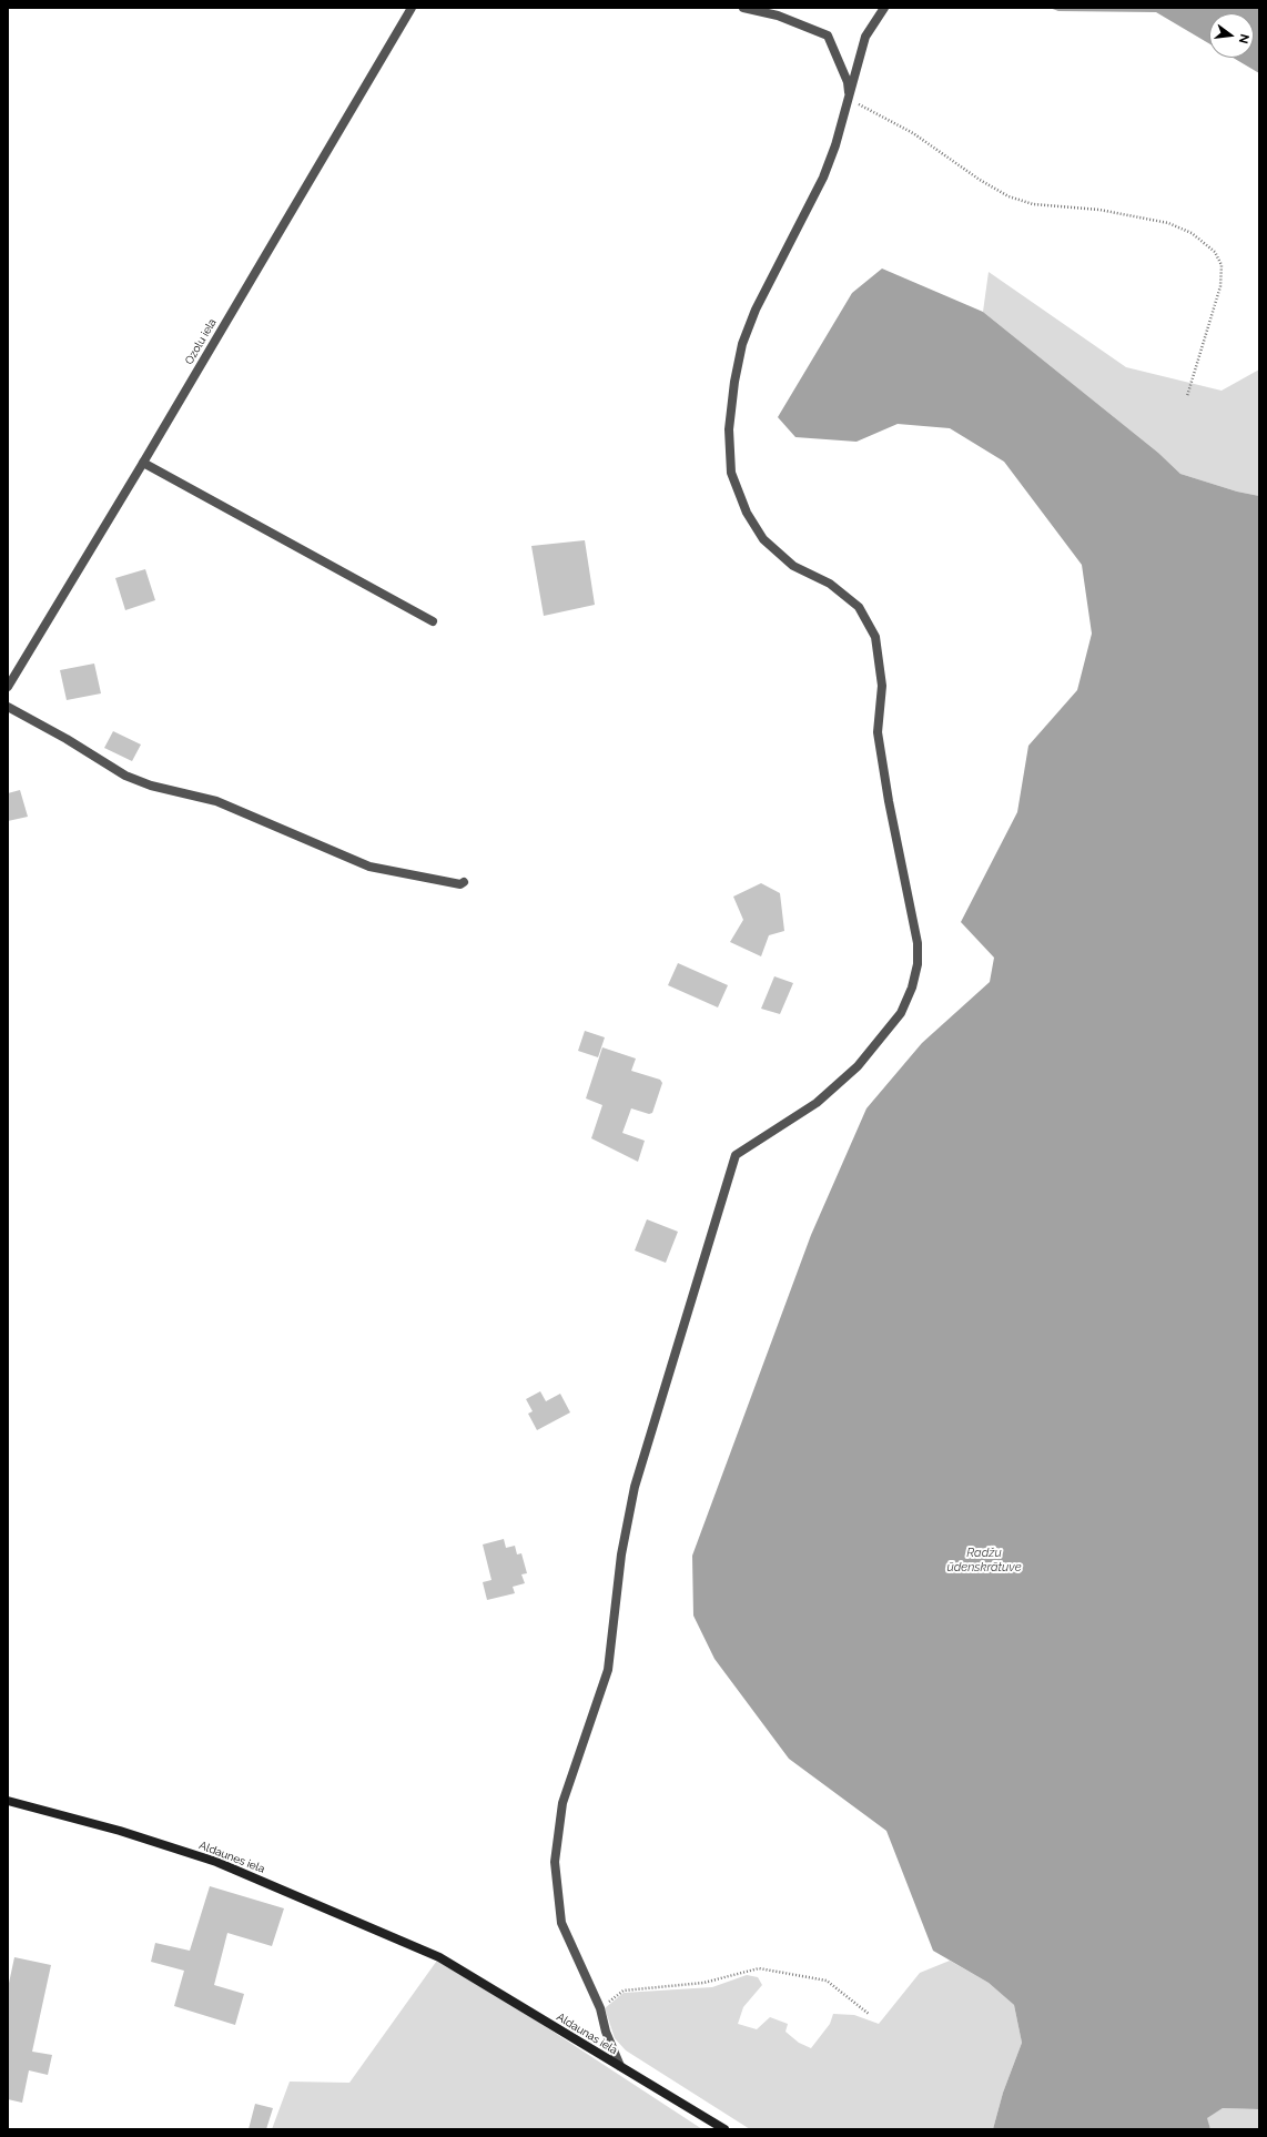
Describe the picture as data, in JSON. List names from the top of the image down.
{
  "streets": {
    "street": ["Ozolu iela", "Aldaunes iela", "Aldaunas iela"]
  },
  "crossings": [
    ["Aldaunes iela", "Aldaunas iela"]
  ],
  "water": ["Radžu ūdenskrātuve"],
  "north": "right"
}
